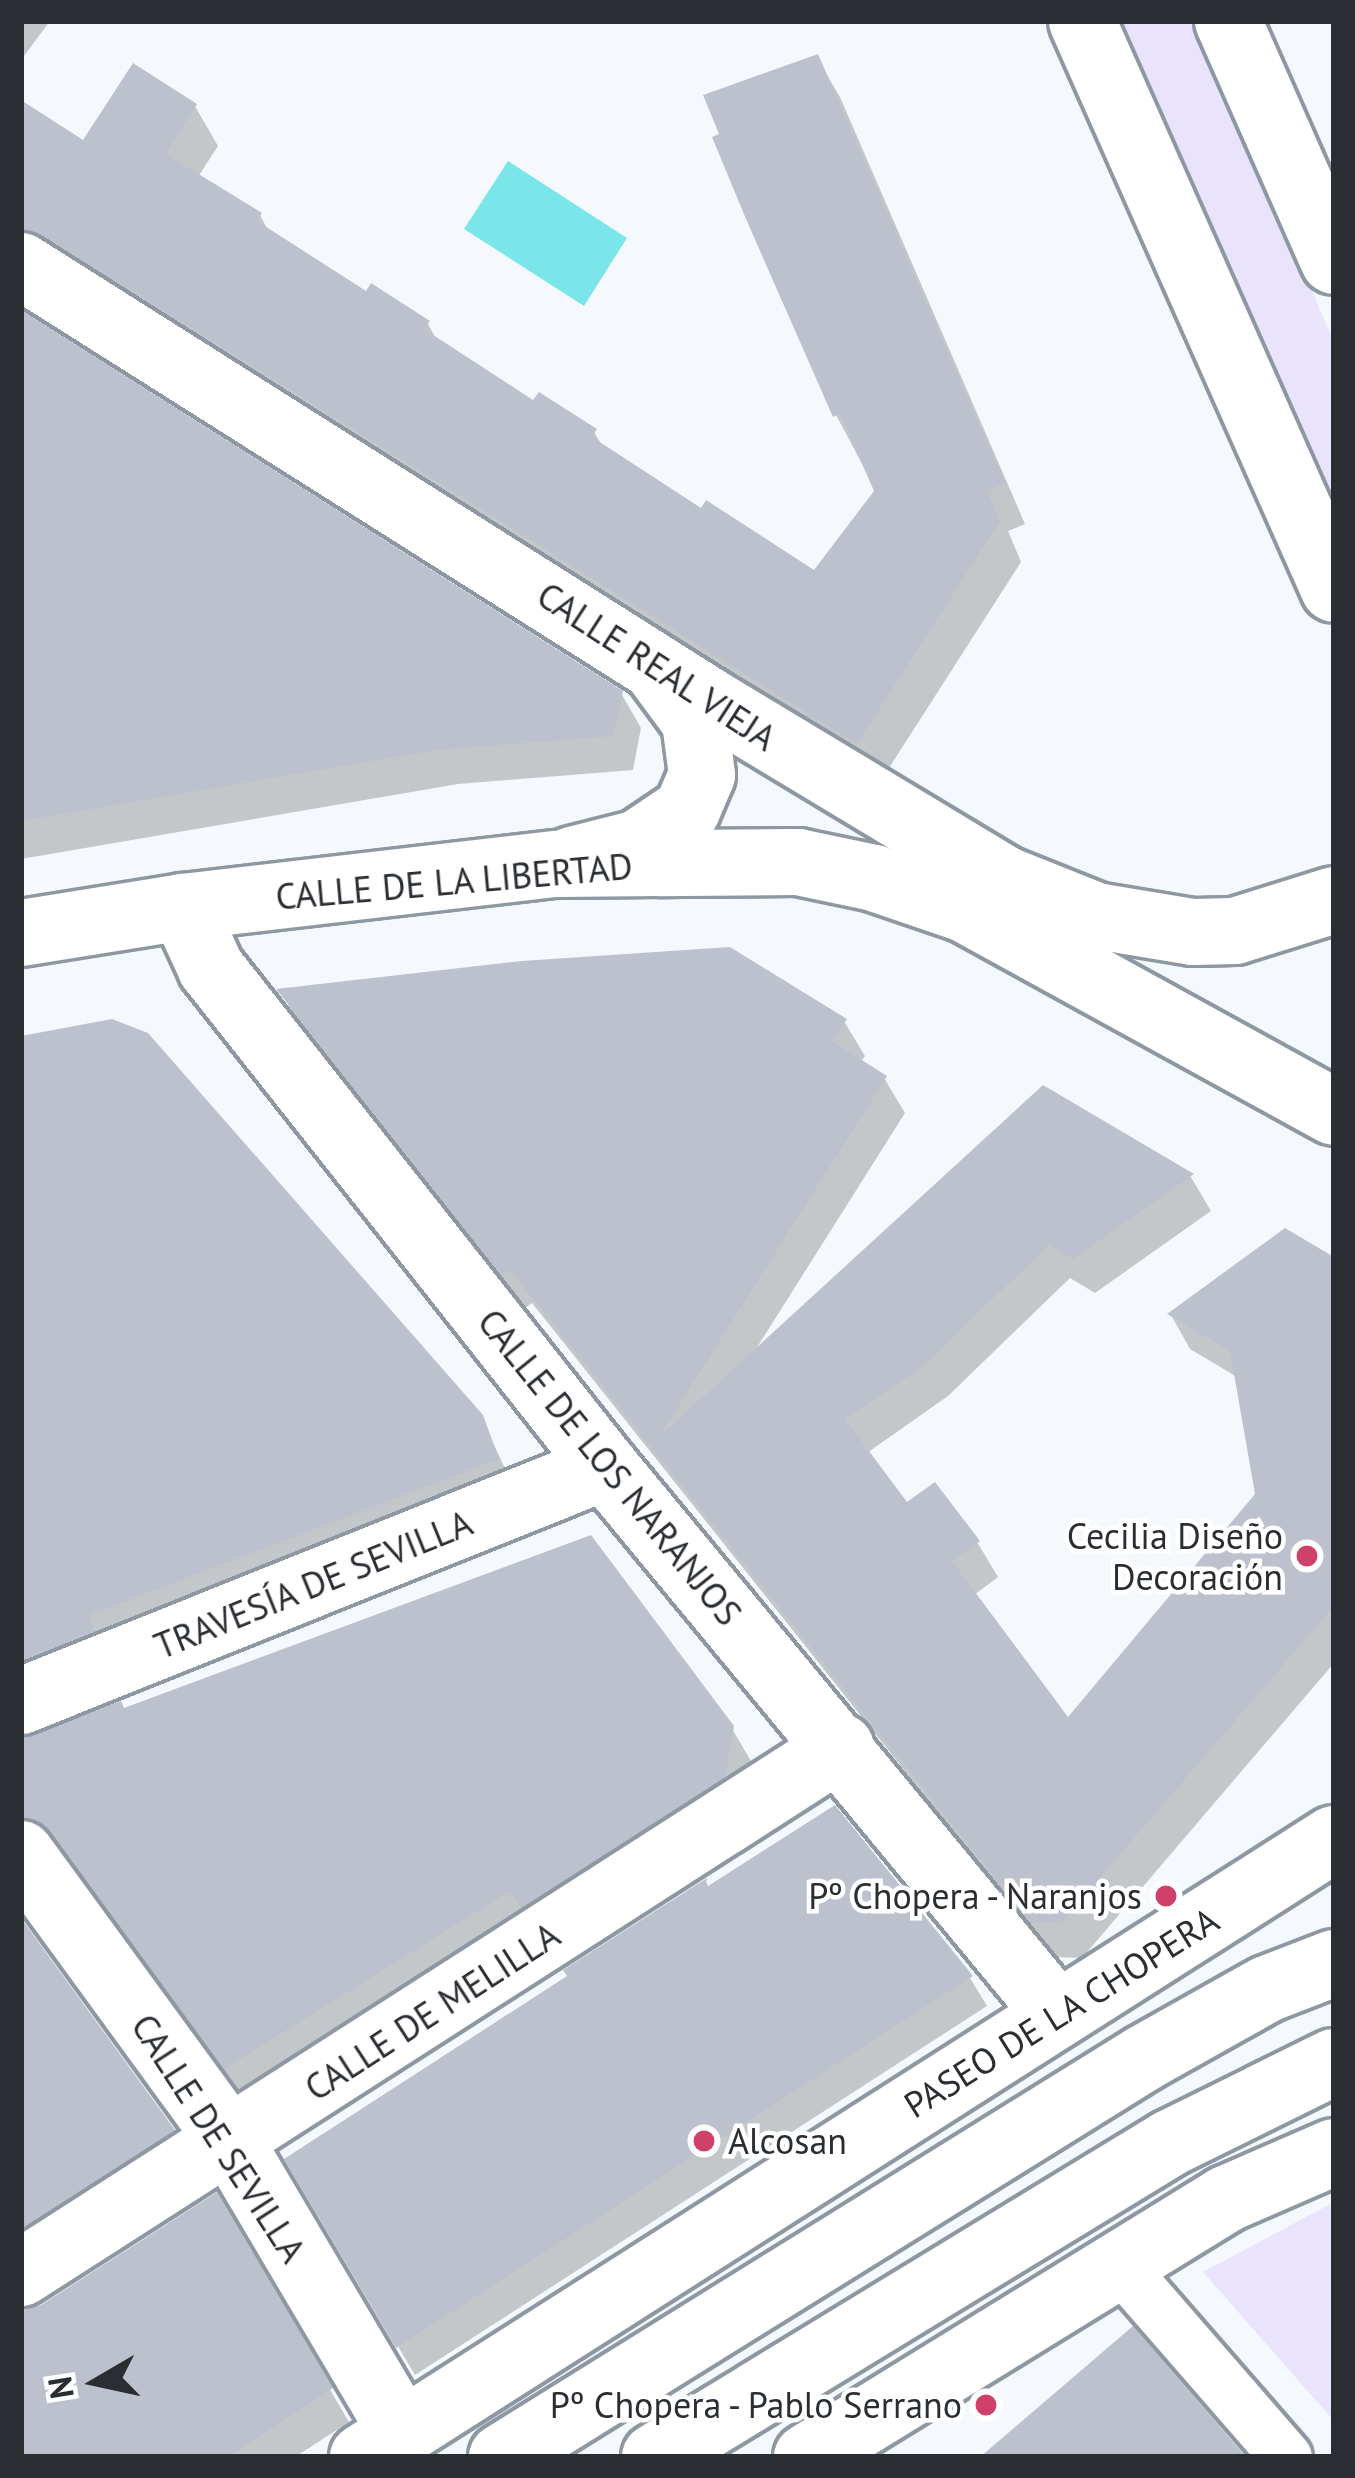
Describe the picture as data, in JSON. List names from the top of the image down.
{
  "streets": {
    "main road": [
      "CALLE REAL VIEJA",
      "CALLE DE LA LIBERTAD",
      "CALLE DE LOS NARANJOS",
      "TRAVESÍA DE SEVILLA",
      "CALLE DE MELILLA",
      "PASEO DE LA CHOPERA",
      "CALLE DE SEVILLA"
    ]
  },
  "crossings": [
    ["CALLE DE LA LIBERTAD", "CALLE DE LOS NARANJOS"],
    ["CALLE DE LOS NARANJOS", "TRAVESÍA DE SEVILLA"],
    ["CALLE DE LOS NARANJOS", "CALLE DE MELILLA"],
    ["CALLE DE LOS NARANJOS", "PASEO DE LA CHOPERA"],
    ["CALLE DE MELILLA", "CALLE DE SEVILLA"],
    ["PASEO DE LA CHOPERA", "CALLE DE SEVILLA"]
  ],
  "places": [
    "Cecilia Diseño Decoración",
    "Pº Chopera - Naranjos",
    "Alcosan",
    "Pº Chopera - Pablo Serrano"
  ],
  "north": "left"
}
